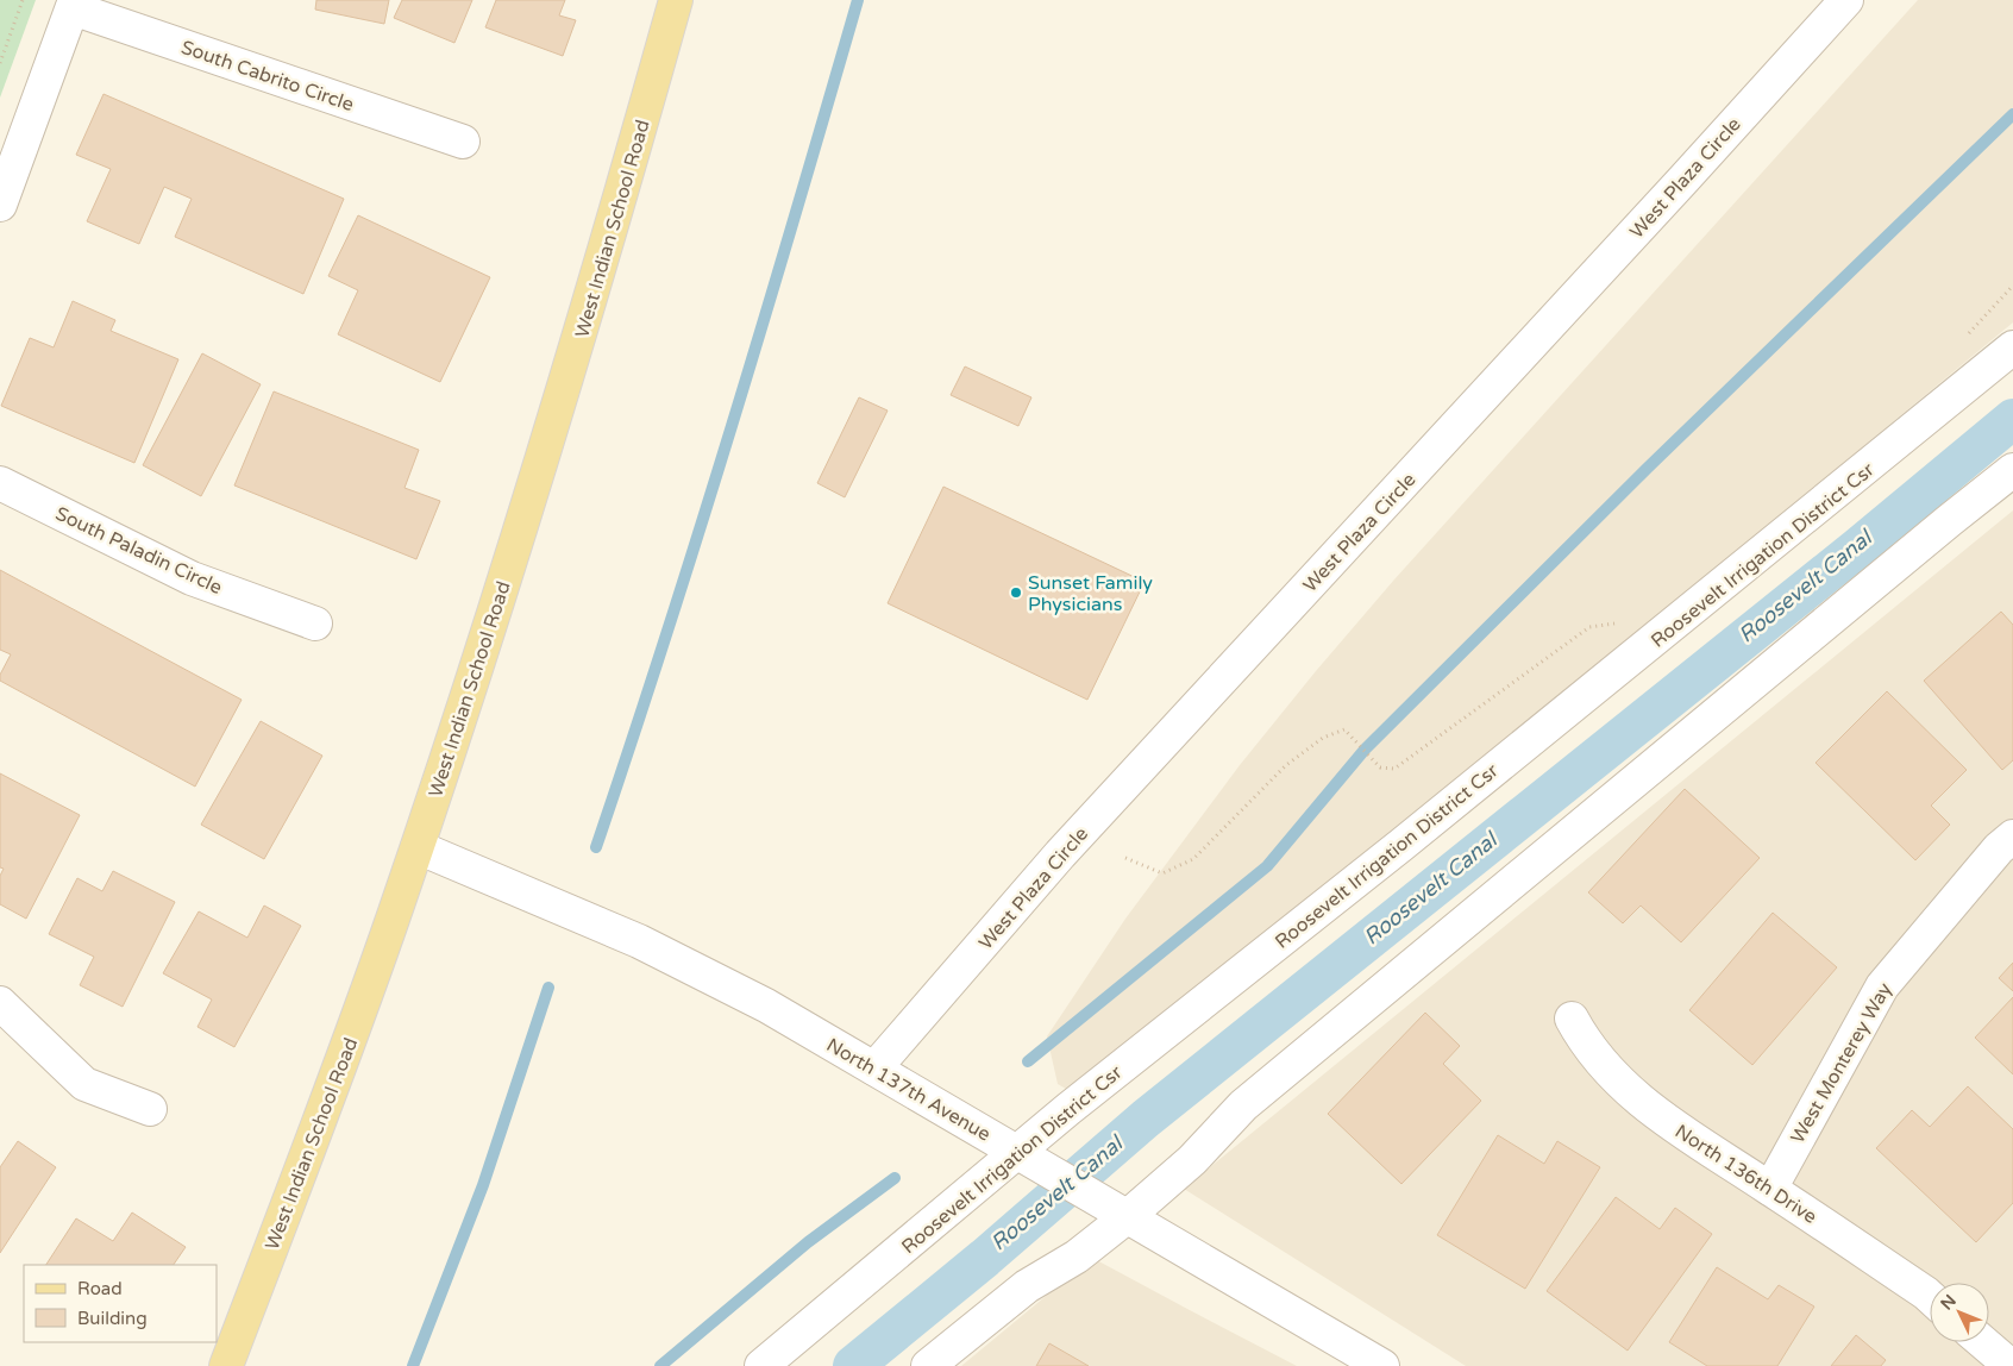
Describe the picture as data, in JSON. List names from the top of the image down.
{
  "streets": {
    "main road": ["West Indian School Road"],
    "street": [
      "South Cabrito Circle",
      "West Plaza Circle",
      "South Paladin Circle",
      "Roosevelt Irrigation District Csr",
      "West Monterey Way",
      "North 137th Avenue",
      "North 136th Drive"
    ]
  },
  "crossings": [
    ["West Plaza Circle", "North 137th Avenue"],
    ["West Indian School Road", "North 137th Avenue"],
    ["Roosevelt Irrigation District Csr", "North 137th Avenue"],
    ["West Monterey Way", "North 136th Drive"]
  ],
  "water": ["Roosevelt Canal"],
  "places": ["Sunset Family Physicians"],
  "legend": ["Road", "Building"],
  "north": "top left"
}
